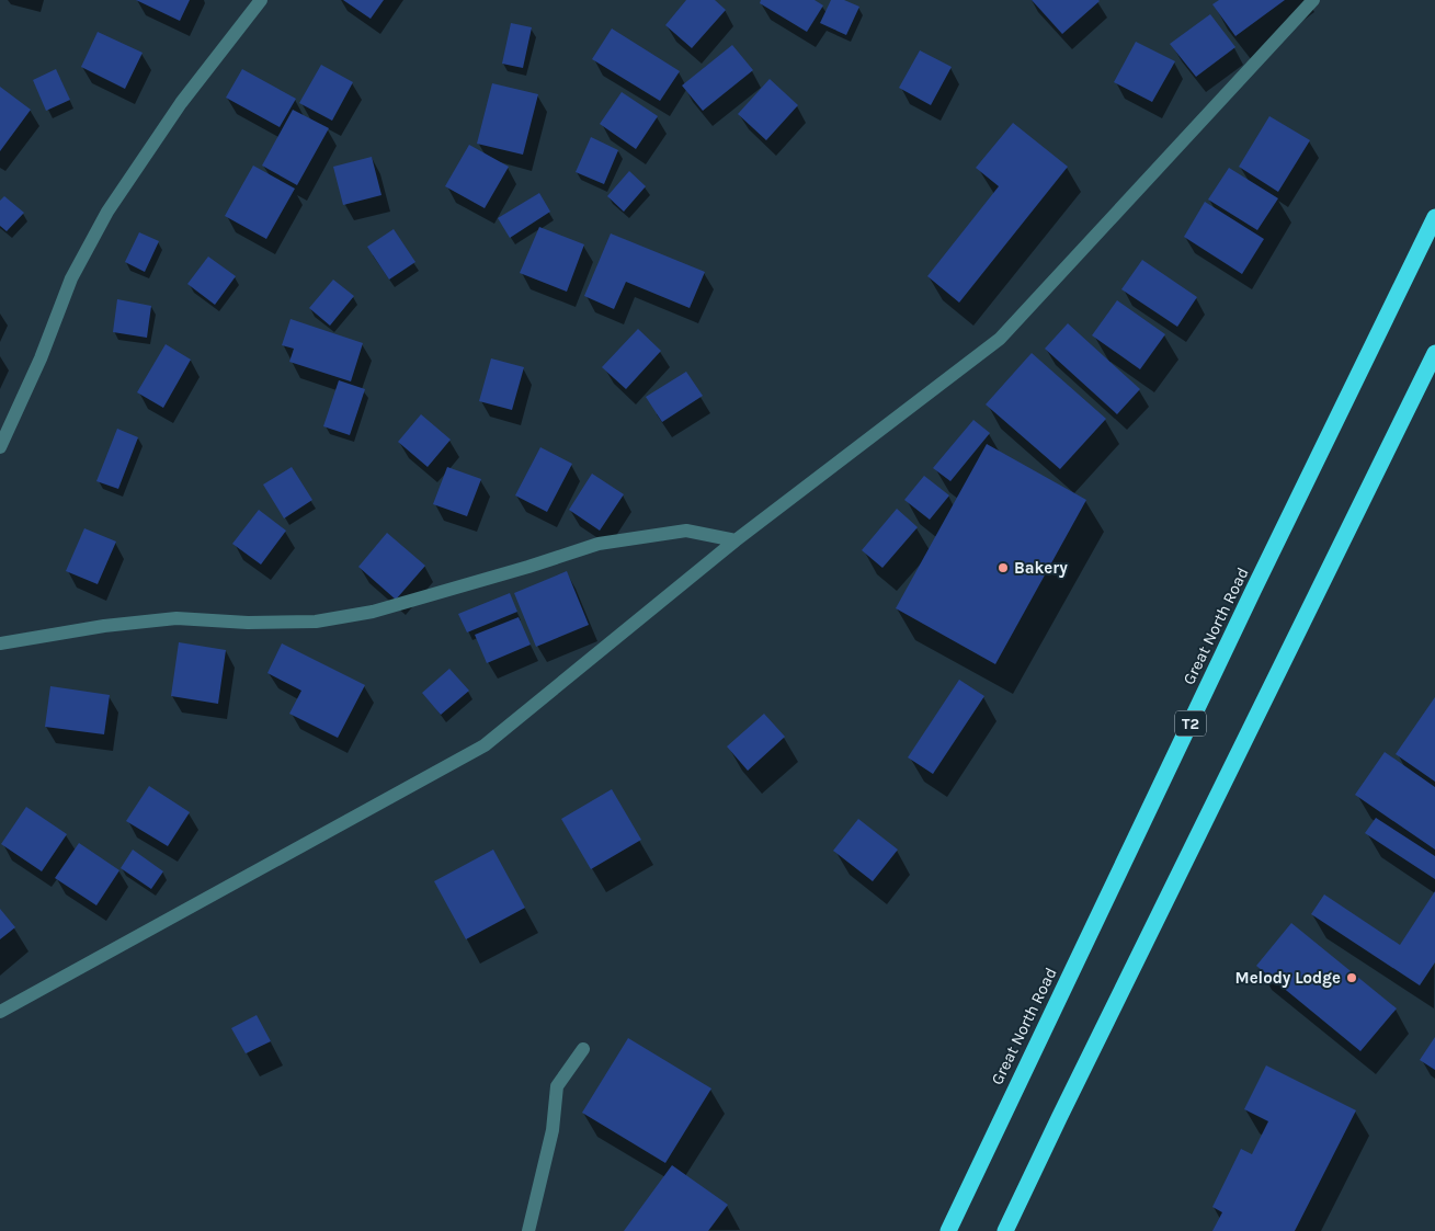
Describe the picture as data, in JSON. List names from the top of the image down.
{
  "streets": {
    "highway": ["Great North Road", "T2"]
  },
  "places": ["Bakery", "Melody Lodge"]
}
